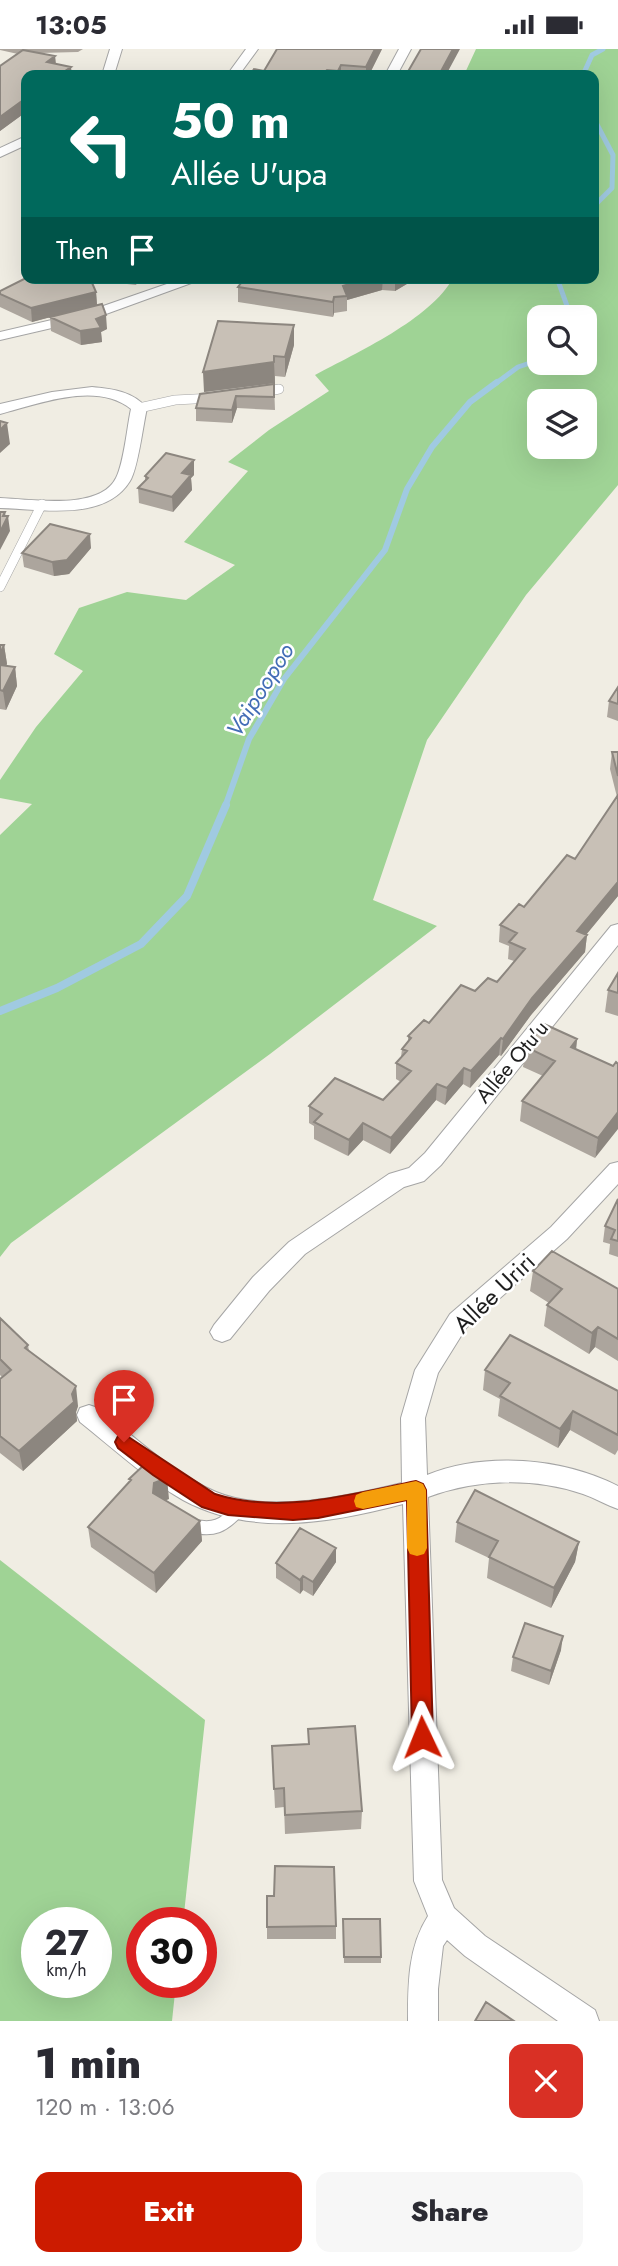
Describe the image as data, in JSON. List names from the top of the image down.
{
  "streets": {
    "street": ["Allée Otu'u", "Allée Uriri"]
  },
  "water": ["Vaipoopoo"],
  "page": {
    "status": "13:05",
    "turn": ["50 m", "Allée U'upa"],
    "then": "Then",
    "speed": "27 km/h",
    "limit": "30",
    "heading": ["1 min", "120 m · 13:06"],
    "buttons": ["Exit", "Share"]
  }
}
